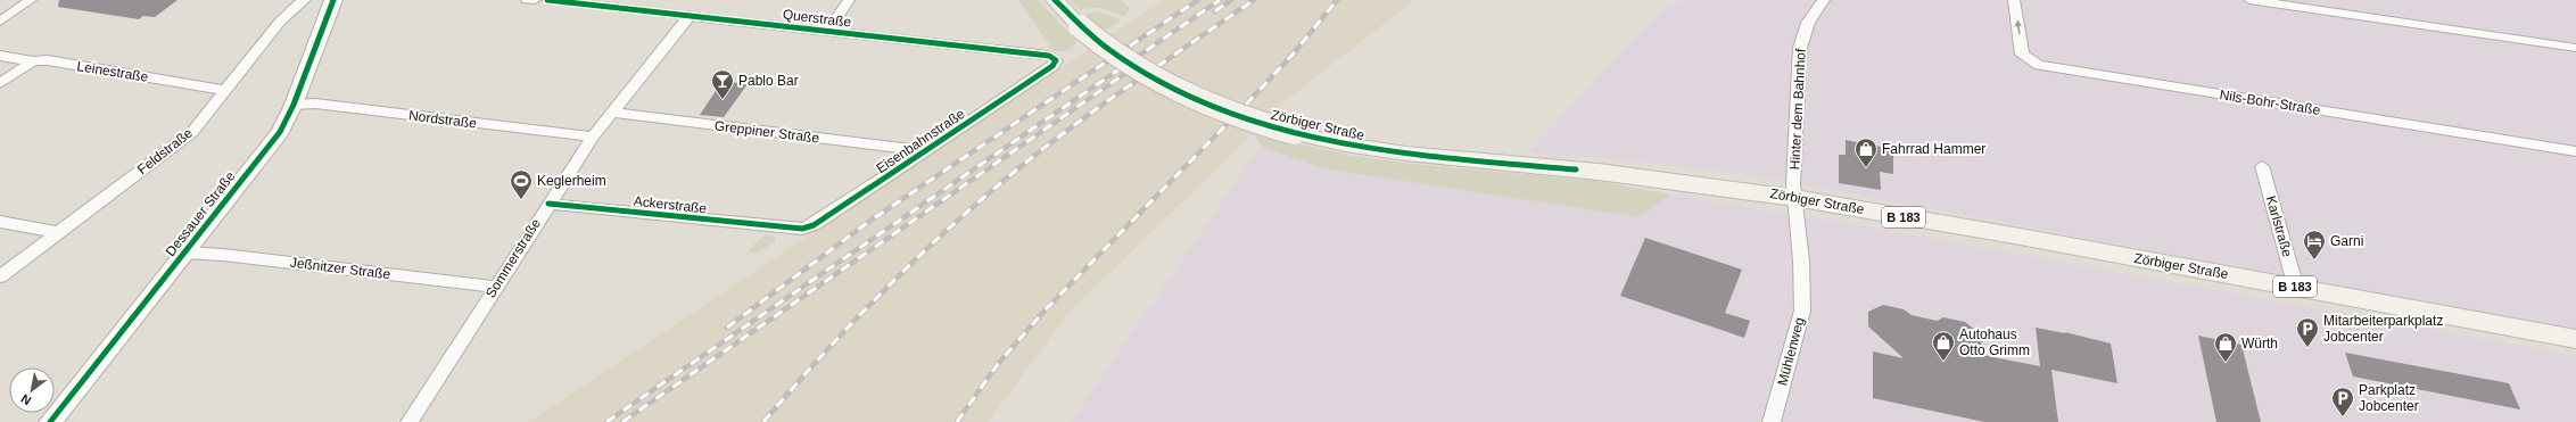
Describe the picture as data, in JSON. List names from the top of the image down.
{
  "streets": {
    "main road": ["Zörbiger Straße", "B 183"],
    "street": [
      "Querstraße",
      "Leinestraße",
      "Nils-Bohr-Straße",
      "Hinter dem Bahnhof",
      "Nordstraße",
      "Greppiner Straße",
      "Eisenbahnstraße",
      "Feldstraße",
      "Ackerstraße",
      "Dessauer Straße",
      "Karlstraße",
      "Sommerstraße",
      "Jeßnitzer Straße",
      "Mühlenweg"
    ]
  },
  "crossings": [
    ["Querstraße", "Eisenbahnstraße"],
    ["Querstraße", "Sommerstraße"],
    ["Leinestraße", "Feldstraße"],
    ["Hinter dem Bahnhof", "Zörbiger Straße"],
    ["Hinter dem Bahnhof", "Mühlenweg"],
    ["Nordstraße", "Dessauer Straße"],
    ["Nordstraße", "Sommerstraße"],
    ["Zörbiger Straße", "Karlstraße"],
    ["Zörbiger Straße", "Mühlenweg"],
    ["Greppiner Straße", "Eisenbahnstraße"],
    ["Greppiner Straße", "Sommerstraße"],
    ["Eisenbahnstraße", "Ackerstraße"],
    ["Ackerstraße", "Sommerstraße"],
    ["Dessauer Straße", "Jeßnitzer Straße"],
    ["Sommerstraße", "Jeßnitzer Straße"]
  ],
  "places": {
    "bar": ["Pablo Bar"],
    "shop": ["Fahrrad Hammer", "Autohaus Otto Grimm", "Würth"],
    "sports": ["Keglerheim"],
    "hotel": ["Garni"],
    "parking": ["Mitarbeiterparkplatz Jobcenter", "Parkplatz Jobcenter"]
  },
  "north": "bottom left"
}
